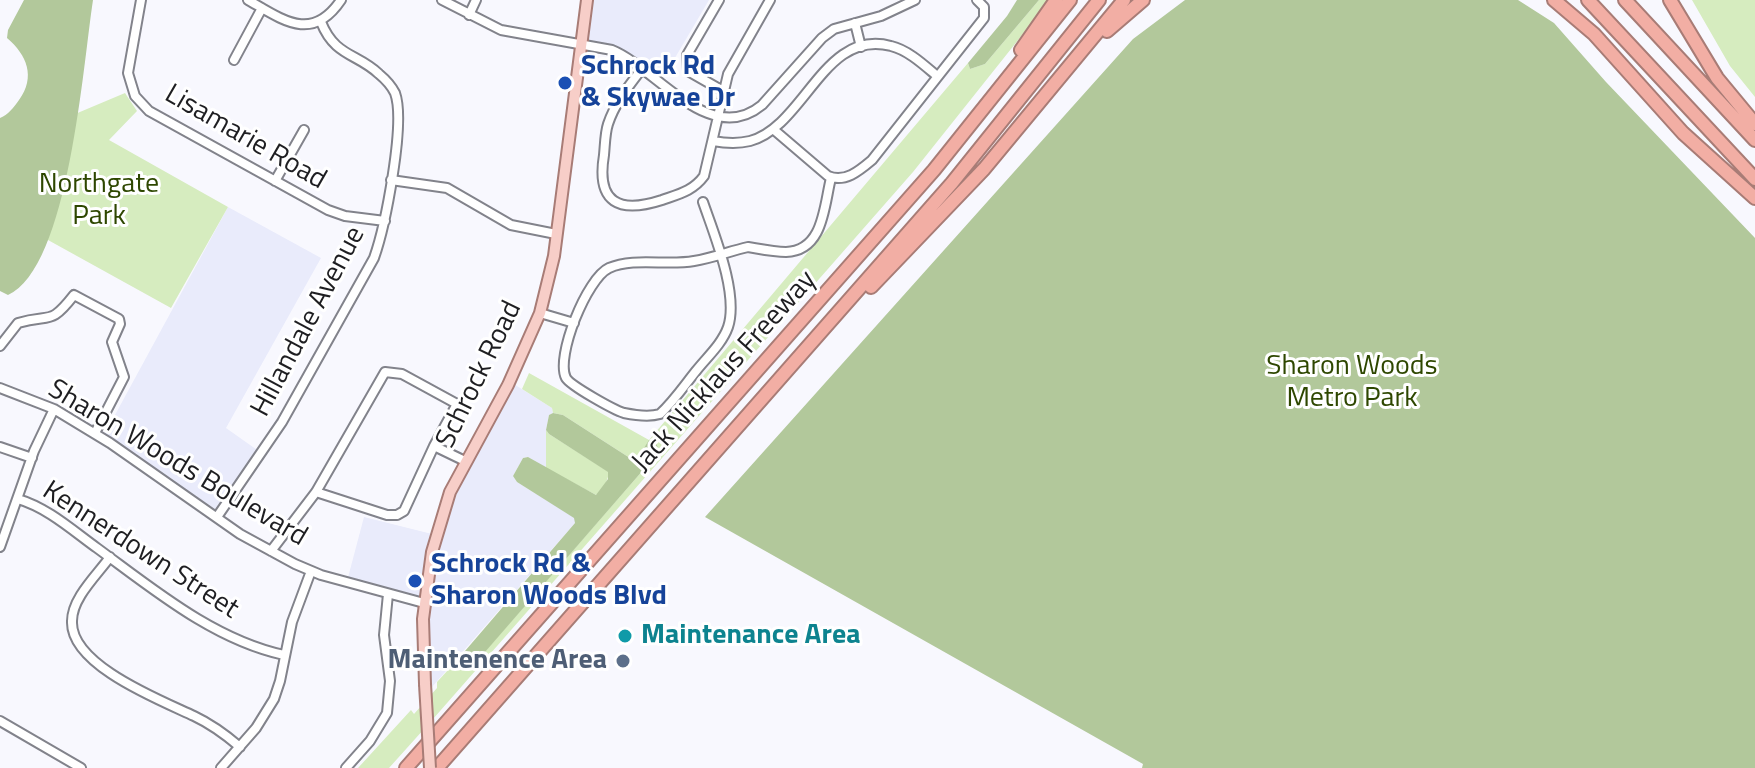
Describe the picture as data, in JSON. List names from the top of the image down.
{
  "streets": {
    "highway": ["Jack Nicklaus Freeway"],
    "main road": ["Schrock Road"],
    "street": [
      "Lisamarie Road",
      "Hillandale Avenue",
      "Sharon Woods Boulevard",
      "Kennerdown Street"
    ]
  },
  "crossings": [
    ["Lisamarie Road", "Hillandale Avenue"],
    ["Hillandale Avenue", "Sharon Woods Boulevard"],
    ["Schrock Road", "Sharon Woods Boulevard"]
  ],
  "parks": ["Northgate Park", "Sharon Woods Metro Park"],
  "places": [
    "Schrock Rd & Skywae Dr",
    "Schrock Rd & Sharon Woods Blvd",
    "Maintenance Area",
    "Maintenence Area"
  ]
}
